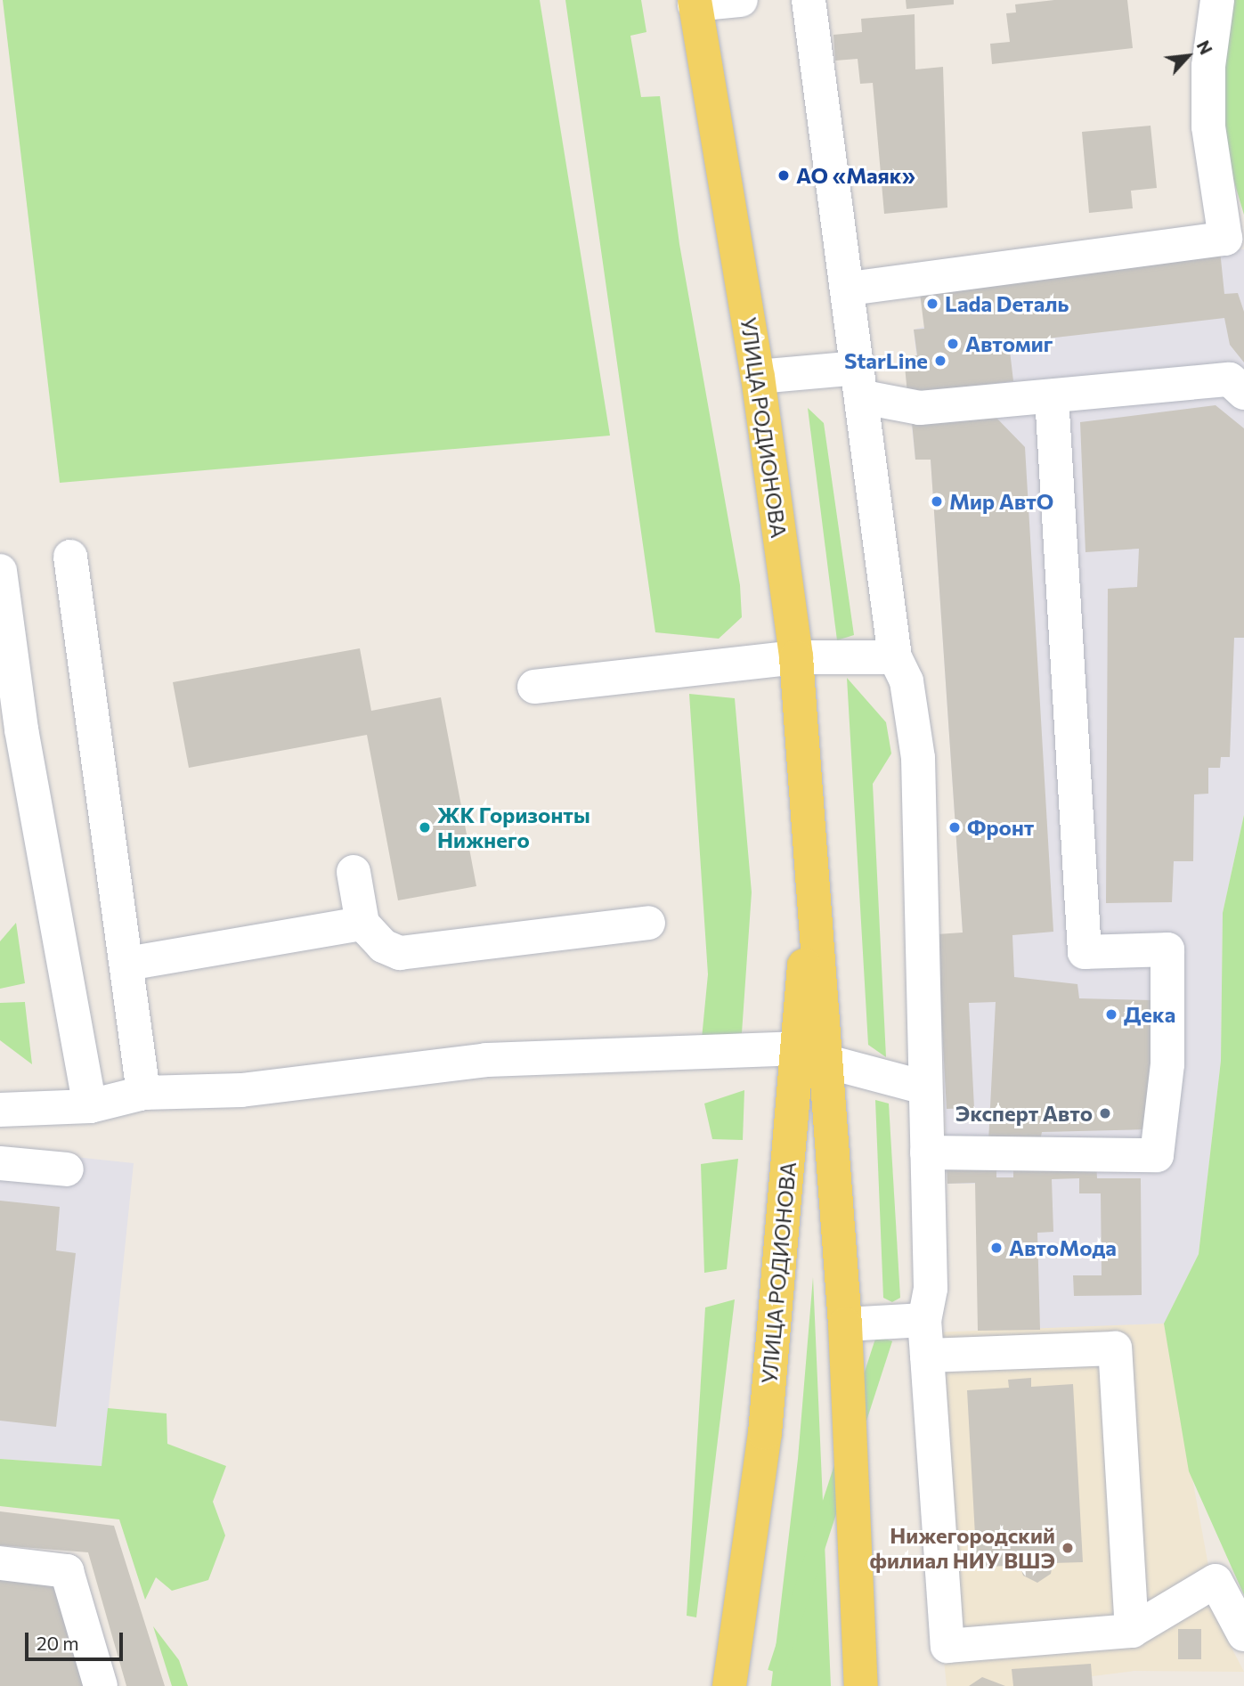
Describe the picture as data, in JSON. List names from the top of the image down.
{
  "streets": {
    "main road": ["УЛИЦА РОДИОНОВА"]
  },
  "places": [
    "АО «Маяк»",
    "Lada Dеталь",
    "Автомиг",
    "StarLine",
    "Мир АвтО",
    "ЖК Горизонты Нижнего",
    "Фронт",
    "Дека",
    "Эксперт Авто",
    "АвтоМода",
    "Нижегородский филиал НИУ ВШЭ"
  ],
  "scale_bar": "20 m",
  "north": "top right"
}
